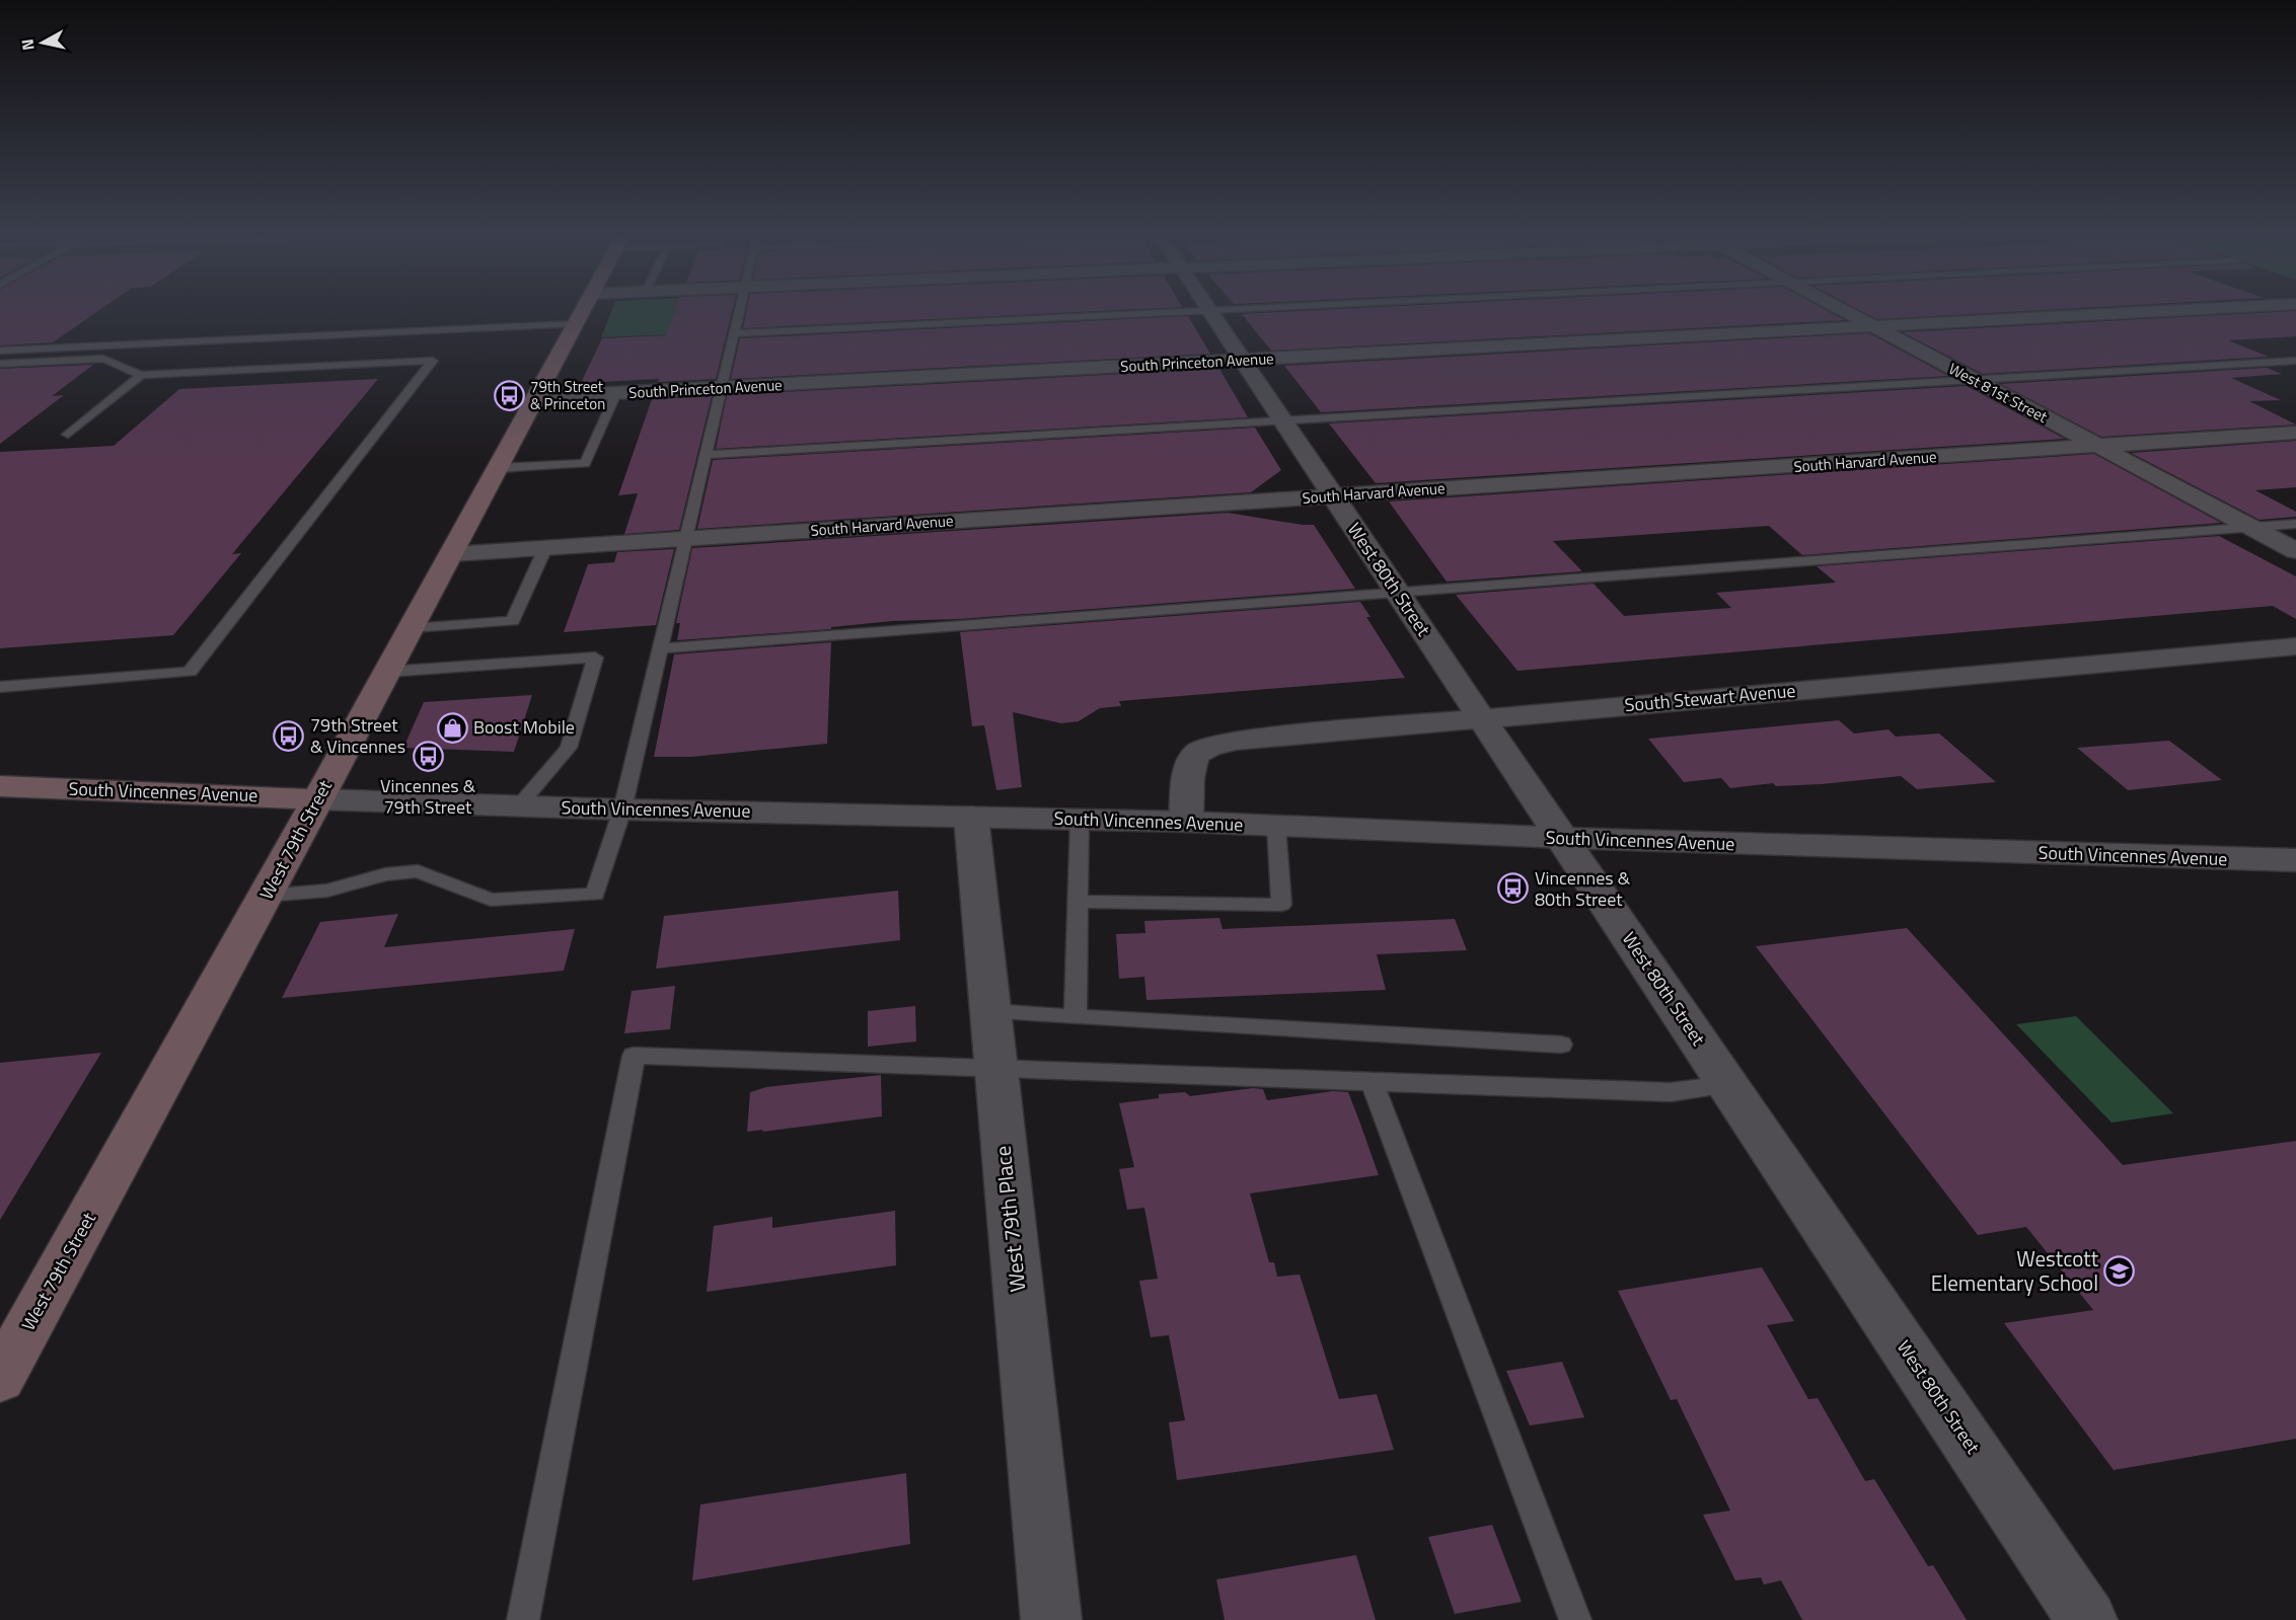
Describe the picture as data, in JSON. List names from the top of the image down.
{
  "streets": {
    "main road": ["South Vincennes Avenue", "West 79th Street"],
    "street": [
      "South Princeton Avenue",
      "West 81st Street",
      "South Harvard Avenue",
      "West 80th Street",
      "South Stewart Avenue",
      "West 79th Place"
    ]
  },
  "crossings": [
    ["South Princeton Avenue", "West 81st Street"],
    ["South Princeton Avenue", "West 80th Street"],
    ["South Princeton Avenue", "West 79th Street"],
    ["West 81st Street", "South Harvard Avenue"],
    ["South Harvard Avenue", "West 80th Street"],
    ["South Harvard Avenue", "West 79th Street"],
    ["West 80th Street", "South Stewart Avenue"],
    ["West 80th Street", "South Vincennes Avenue"],
    ["South Stewart Avenue", "South Vincennes Avenue"],
    ["South Vincennes Avenue", "West 79th Street"],
    ["South Vincennes Avenue", "West 79th Place"]
  ],
  "places": {
    "bus stop": [
      "79th Street & Princeton",
      "79th Street & Vincennes",
      "Vincennes & 79th Street",
      "Vincennes & 80th Street"
    ],
    "shop": ["Boost Mobile"],
    "school or university": ["Westcott Elementary School"]
  },
  "north": "left"
}
